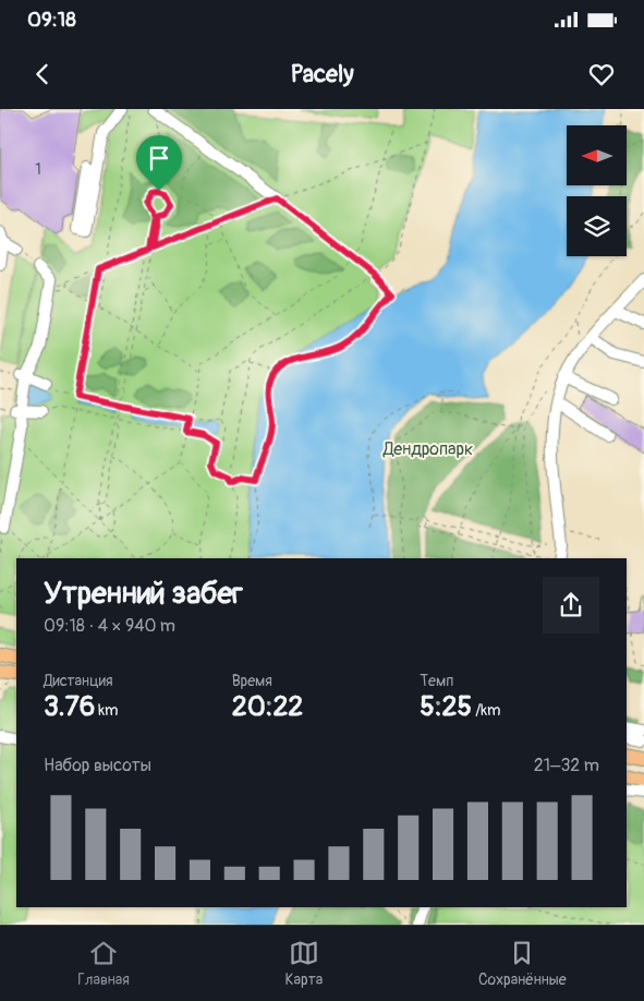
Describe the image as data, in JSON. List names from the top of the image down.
{
  "parks": ["Дендропарк"],
  "house_numbers": ["1"],
  "north": "left",
  "page": {
    "status": "09:18",
    "header": "Pacely",
    "heading": ["Утренний забег", "09:18 · 4 × 940 m"],
    "stats": [
      ["Дистанция", "3.76 km"],
      ["Время", "20:22"],
      ["Темп", "5:25 /km"]
    ],
    "chart": ["Набор высоты", "21–32 m"],
    "tabs": ["Главная", "Карта", "Сохранённые"]
  }
}
